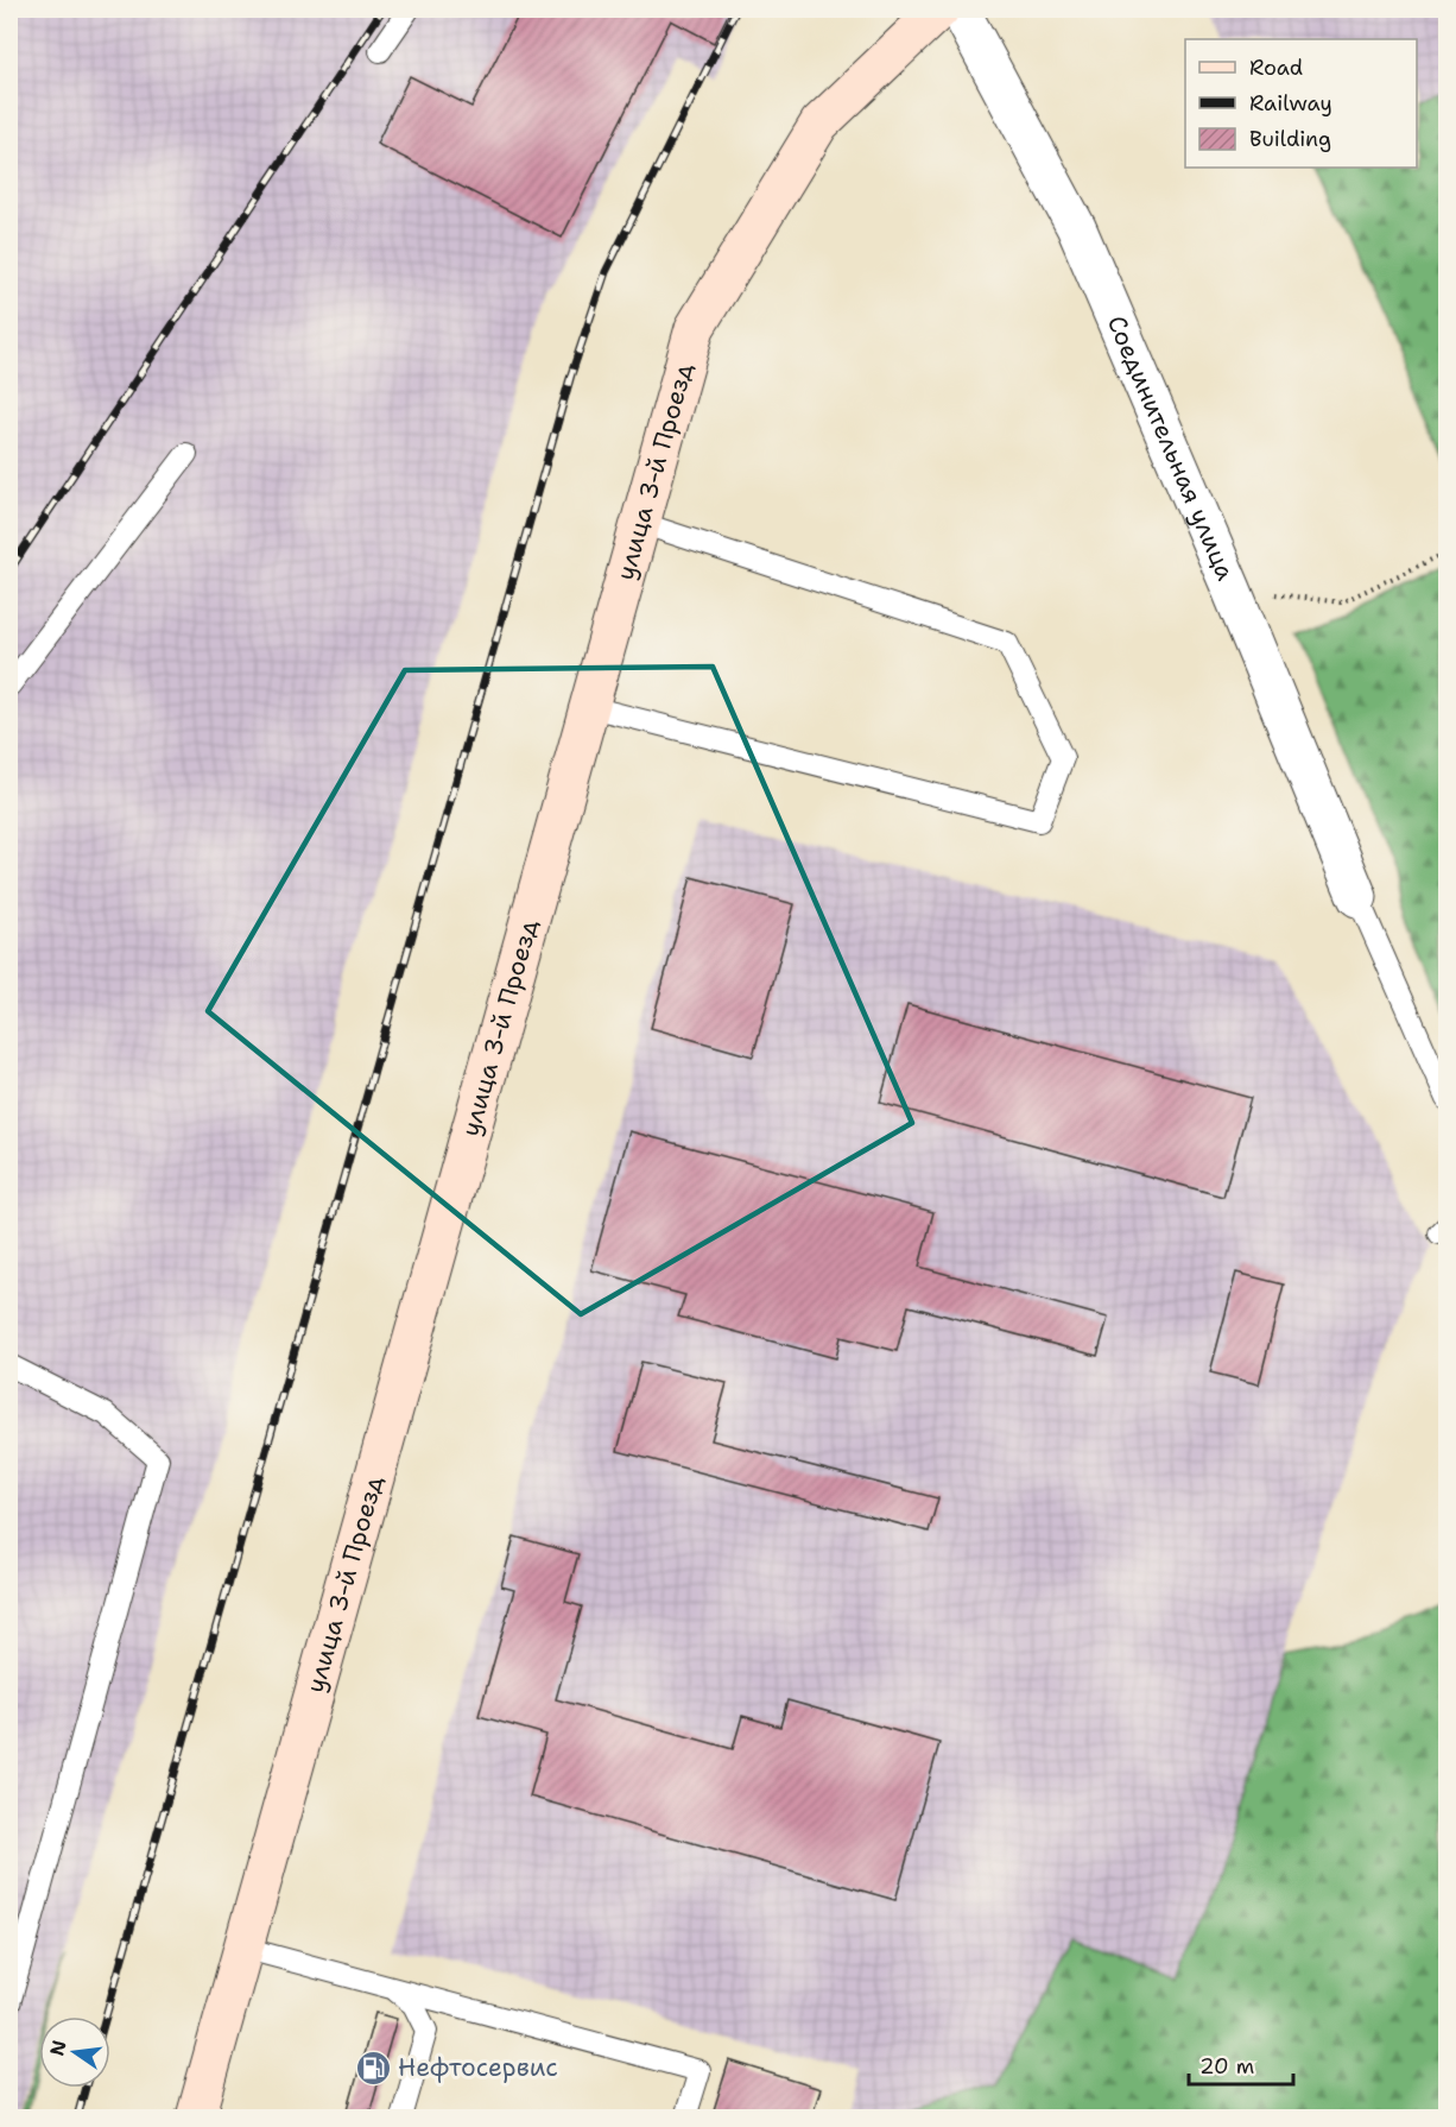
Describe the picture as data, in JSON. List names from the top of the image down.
{
  "streets": {
    "street": ["Соединительная улица", "улица 3-й Проезд"]
  },
  "places": {
    "fuel station": ["Нефтосервис"]
  },
  "legend": ["Road", "Railway", "Building"],
  "scale_bar": "20 m",
  "north": "left"
}
